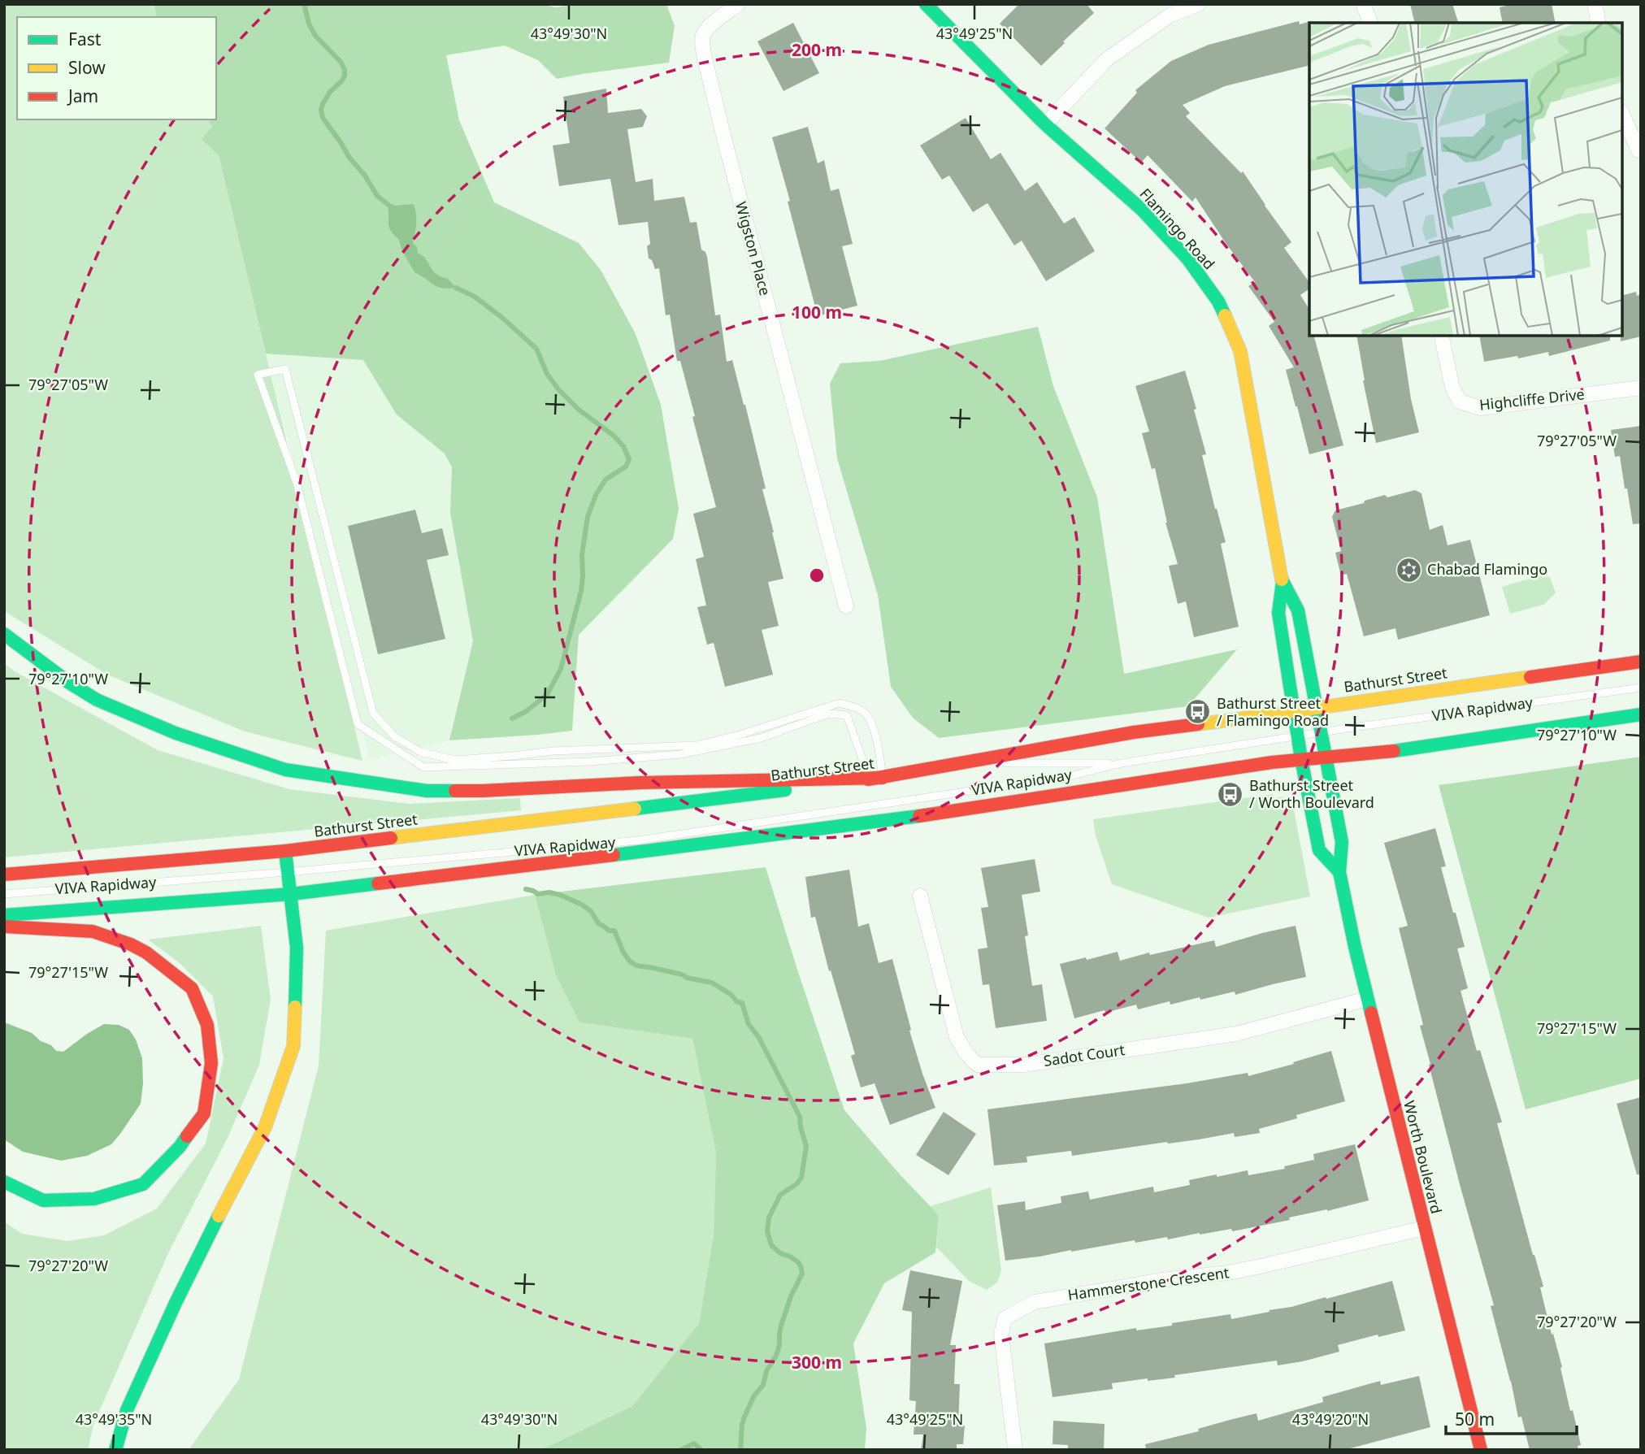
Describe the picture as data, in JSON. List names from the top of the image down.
{
  "streets": {
    "main road": ["Flamingo Road", "Bathurst Street", "Worth Boulevard"],
    "street": [
      "Wigston Place",
      "Highcliffe Drive",
      "Sadot Court",
      "Hammerstone Crescent"
    ],
    "lane": ["VIVA Rapidway"]
  },
  "crossings": [
    ["Flamingo Road", "Bathurst Street"],
    ["Flamingo Road", "VIVA Rapidway"],
    ["Flamingo Road", "Worth Boulevard"],
    ["Bathurst Street", "VIVA Rapidway"],
    ["VIVA Rapidway", "Worth Boulevard"],
    ["Sadot Court", "Worth Boulevard"],
    ["Worth Boulevard", "Hammerstone Crescent"]
  ],
  "places": {
    "synagogue": ["Chabad Flamingo"],
    "bus stop": ["Bathurst Street / Flamingo Road", "Bathurst Street / Worth Boulevard"]
  },
  "legend": ["Fast", "Slow", "Jam"],
  "scale_bar": "50 m",
  "coordinates": [
    "43°49'30\"N",
    "43°49'25\"N",
    "79°27'05\"W",
    "79°27'10\"W",
    "79°27'15\"W",
    "79°27'20\"W",
    "43°49'35\"N",
    "43°49'20\"N"
  ],
  "rings": ["200 m", "100 m", "300 m"]
}
